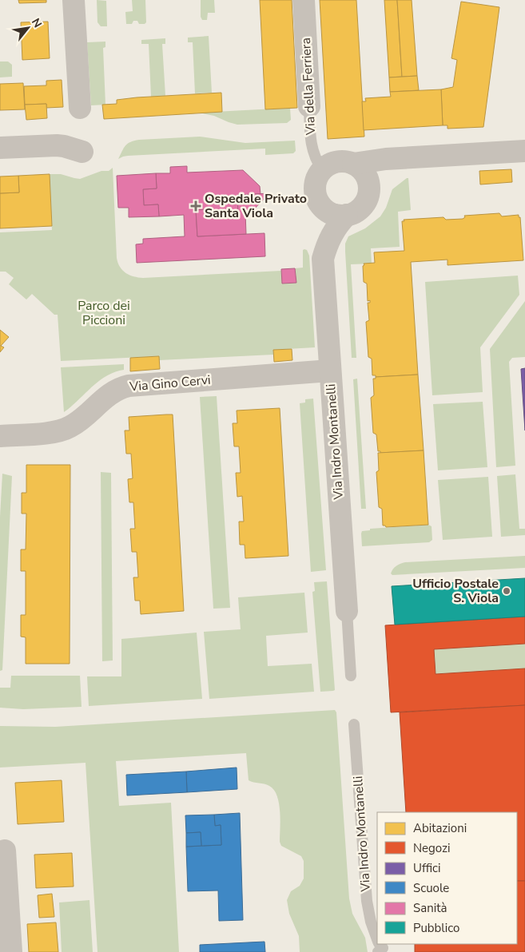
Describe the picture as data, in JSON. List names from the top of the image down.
{
  "streets": {
    "street": ["Via della Ferriera", "Via Gino Cervi", "Via Indro Montanelli"]
  },
  "crossings": [
    ["Via della Ferriera", "Via Indro Montanelli"],
    ["Via Gino Cervi", "Via Indro Montanelli"]
  ],
  "parks": ["Parco dei Piccioni"],
  "places": {
    "health": ["Ospedale Privato Santa Viola"],
    "other": ["Ufficio Postale S. Viola"]
  },
  "legend": [
    "Abitazioni",
    "Negozi",
    "Uffici",
    "Scuole",
    "Sanità",
    "Pubblico"
  ],
  "north": "top right"
}
